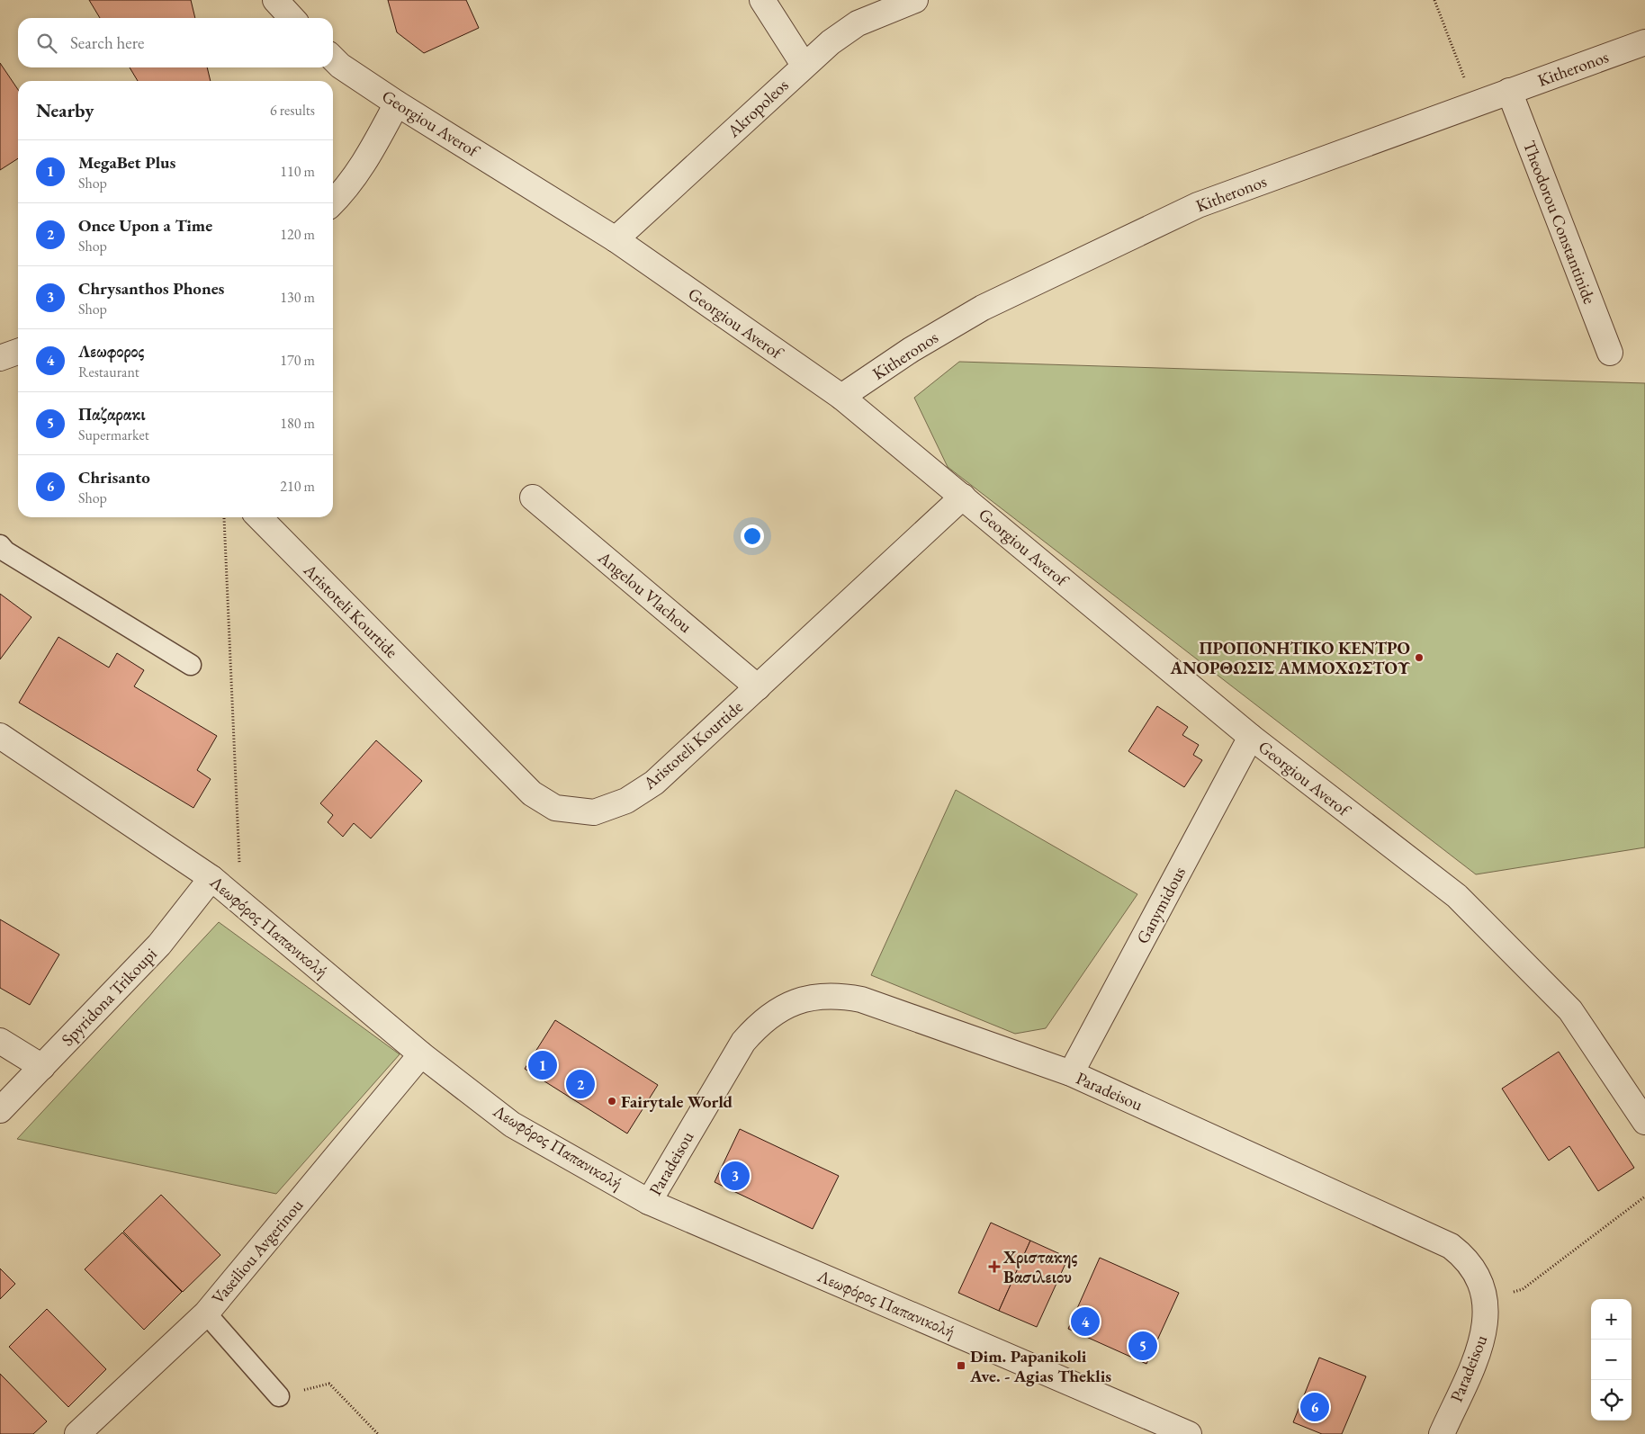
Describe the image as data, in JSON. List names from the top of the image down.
{
  "streets": {
    "street": [
      "Kitheronos",
      "Akropoleos",
      "Georgiou Averof",
      "Theodorou Constantinide",
      "Angelou Vlachou",
      "Aristoteli Kourtide",
      "Ganymidous",
      "Λεωφόρος Παπανικολή",
      "Spyridona Trikoupi",
      "Paradeisou",
      "Vaseiliou Avgerinou"
    ]
  },
  "crossings": [
    ["Kitheronos", "Georgiou Averof"],
    ["Kitheronos", "Theodorou Constantinide"],
    ["Akropoleos", "Georgiou Averof"],
    ["Georgiou Averof", "Aristoteli Kourtide"],
    ["Georgiou Averof", "Ganymidous"],
    ["Angelou Vlachou", "Aristoteli Kourtide"],
    ["Ganymidous", "Paradeisou"],
    ["Λεωφόρος Παπανικολή", "Spyridona Trikoupi"],
    ["Λεωφόρος Παπανικολή", "Paradeisou"],
    ["Λεωφόρος Παπανικολή", "Vaseiliou Avgerinou"]
  ],
  "places": {
    "other": ["ΠΡΟΠΟΝΗΤΙΚΟ ΚΕΝΤΡΟ ΑΝΟΡΘΩΣΙΣ ΑΜΜΟΧΩΣΤΟΥ", "Fairytale World"],
    "health": ["Χριστακης Βασιλειου"],
    "transit": ["Dim. Papanikoli Ave. - Agias Theklis"]
  },
  "page": {
    "search": "Search here",
    "heading": ["Nearby", "6 results"],
    "list": [
      {
        "mark": "1",
        "name": "MegaBet Plus",
        "note": "Shop",
        "value": "110 m"
      },
      {
        "mark": "2",
        "name": "Once Upon a Time",
        "note": "Shop",
        "value": "120 m"
      },
      {
        "mark": "3",
        "name": "Chrysanthos Phones",
        "note": "Shop",
        "value": "130 m"
      },
      {
        "mark": "4",
        "name": "Λεωφορος",
        "note": "Restaurant",
        "value": "170 m"
      },
      {
        "mark": "5",
        "name": "Παζαρακι",
        "note": "Supermarket",
        "value": "180 m"
      },
      {
        "mark": "6",
        "name": "Chrisanto",
        "note": "Shop",
        "value": "210 m"
      }
    ],
    "pins": [
      "1",
      "2",
      "3",
      "4",
      "5",
      "6"
    ],
    "map_buttons": ["+", "−"]
  }
}
